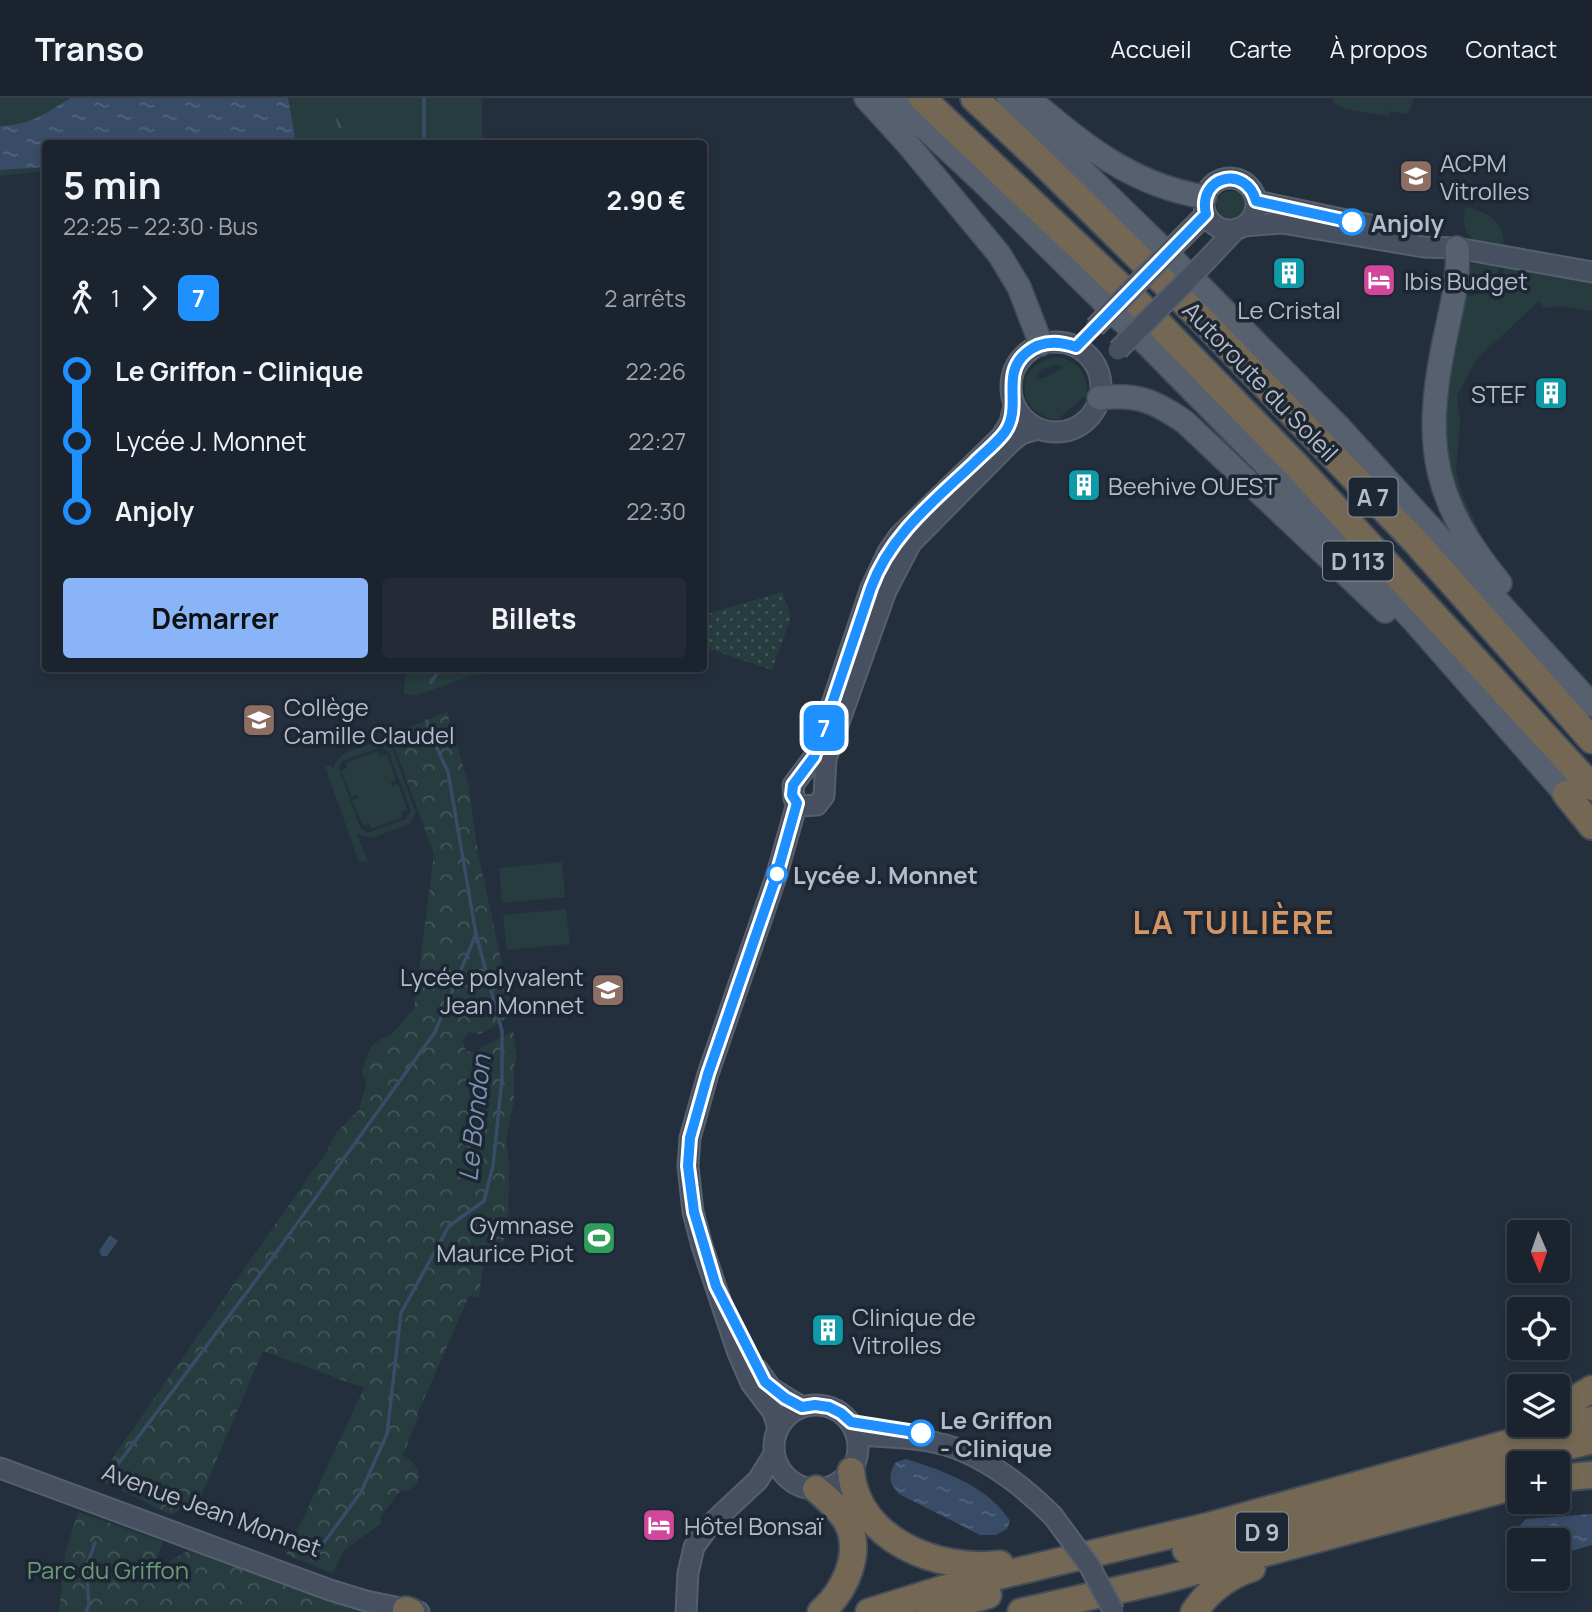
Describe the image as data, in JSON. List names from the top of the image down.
{
  "streets": {
    "highway": ["Autoroute du Soleil", "A 7", "D 9"],
    "main road": ["D 113"],
    "street": ["Avenue Jean Monnet"]
  },
  "crossings": [
    ["Autoroute du Soleil", "D 113"]
  ],
  "districts": ["LA TUILIÈRE"],
  "water": ["Le Bondon"],
  "parks": ["Parc du Griffon"],
  "places": {
    "school or university": ["ACPM Vitrolles", "Collège Camille Claudel", "Lycée polyvalent Jean Monnet"],
    "other": ["Anjoly", "Lycée J. Monnet", "Le Griffon - Clinique"],
    "building": [
      "Le Cristal",
      "STEF",
      "Beehive OUEST",
      "Clinique de Vitrolles"
    ],
    "hotel": ["Ibis Budget", "Hôtel Bonsaï"],
    "sports": ["Gymnase Maurice Piot"]
  },
  "lines": ["bus line 7"],
  "north": "bottom",
  "page": {
    "header": "Transo",
    "nav": [
      "Accueil",
      "Carte",
      "À propos",
      "Contact"
    ],
    "on_map": "7",
    "heading": ["5 min", "22:25 – 22:30 · Bus", "2.90 €"],
    "legs": ["1", "7", "2 arrêts"],
    "list": [
      {
        "name": "Le Griffon - Clinique",
        "value": "22:26"
      },
      {
        "name": "Lycée J. Monnet",
        "value": "22:27"
      },
      {
        "name": "Anjoly",
        "value": "22:30"
      }
    ],
    "buttons": ["Démarrer", "Billets"],
    "map_buttons": ["+", "−"]
  }
}
